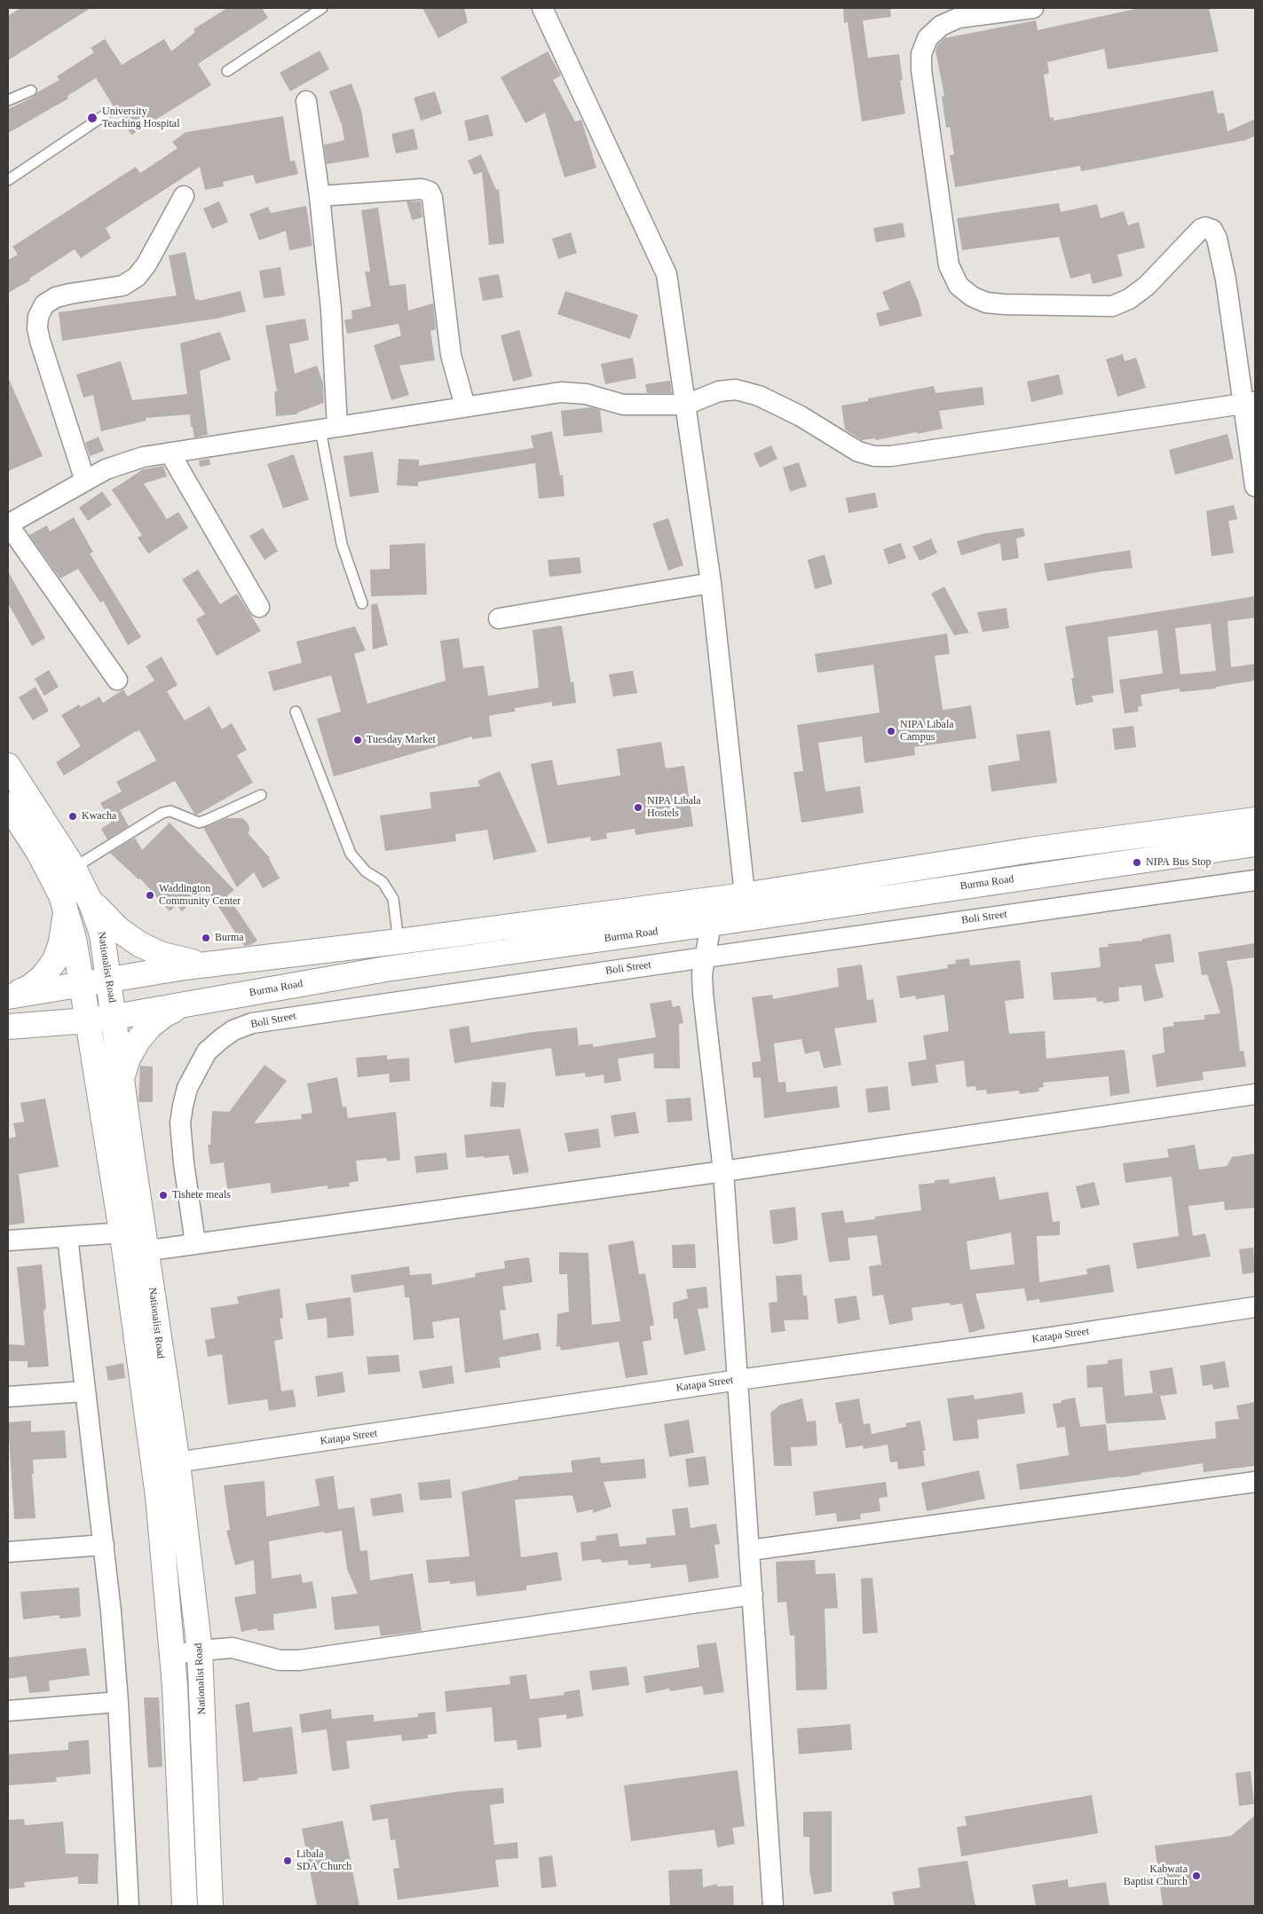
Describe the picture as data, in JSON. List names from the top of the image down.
{
  "streets": {
    "main road": ["Burma Road", "Nationalist Road"],
    "street": ["Boli Street", "Katapa Street"]
  },
  "crossings": [
    ["Burma Road", "Nationalist Road"],
    ["Nationalist Road", "Katapa Street"]
  ],
  "places": [
    "University Teaching Hospital",
    "NIPA Libala Campus",
    "Tuesday Market",
    "NIPA Libala Hostels",
    "Kwacha",
    "NIPA Bus Stop",
    "Waddington Community Center",
    "Burma",
    "Tishete meals",
    "Libala SDA Church",
    "Kabwata Baptist Church"
  ]
}
